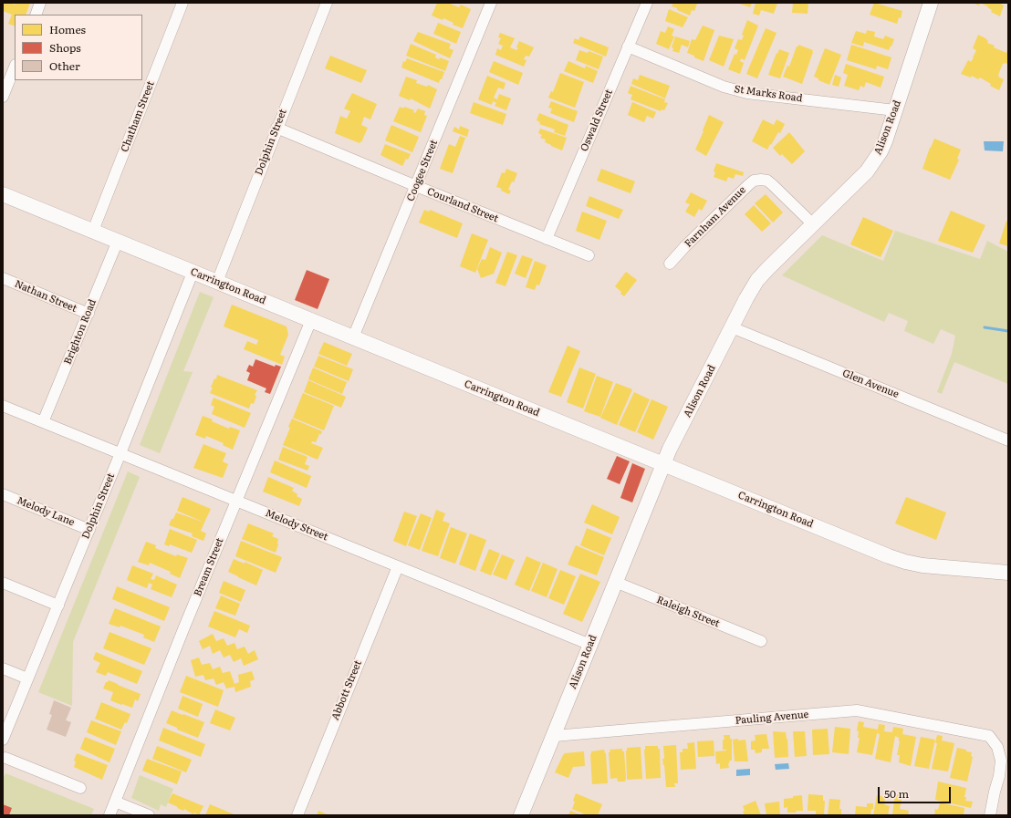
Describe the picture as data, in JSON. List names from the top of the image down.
{
  "streets": {
    "main road": ["Alison Road", "Carrington Road"],
    "street": [
      "St Marks Road",
      "Chatham Street",
      "Oswald Street",
      "Dolphin Street",
      "Coogee Street",
      "Courland Street",
      "Farnham Avenue",
      "Nathan Street",
      "Brighton Road",
      "Glen Avenue",
      "Melody Lane",
      "Melody Street",
      "Bream Street",
      "Raleigh Street",
      "Abbott Street",
      "Pauling Avenue"
    ]
  },
  "crossings": [
    ["St Marks Road", "Oswald Street"],
    ["St Marks Road", "Alison Road"],
    ["Chatham Street", "Carrington Road"],
    ["Oswald Street", "Courland Street"],
    ["Alison Road", "Farnham Avenue"],
    ["Alison Road", "Carrington Road"],
    ["Alison Road", "Glen Avenue"],
    ["Alison Road", "Melody Street"],
    ["Alison Road", "Raleigh Street"],
    ["Alison Road", "Pauling Avenue"],
    ["Dolphin Street", "Courland Street"],
    ["Dolphin Street", "Carrington Road"],
    ["Dolphin Street", "Melody Lane"],
    ["Dolphin Street", "Melody Street"],
    ["Coogee Street", "Courland Street"],
    ["Coogee Street", "Carrington Road"],
    ["Carrington Road", "Brighton Road"],
    ["Carrington Road", "Bream Street"],
    ["Nathan Street", "Brighton Road"],
    ["Brighton Road", "Melody Street"],
    ["Melody Street", "Bream Street"],
    ["Melody Street", "Abbott Street"]
  ],
  "legend": ["Homes", "Shops", "Other"],
  "scale_bar": "50 m"
}
